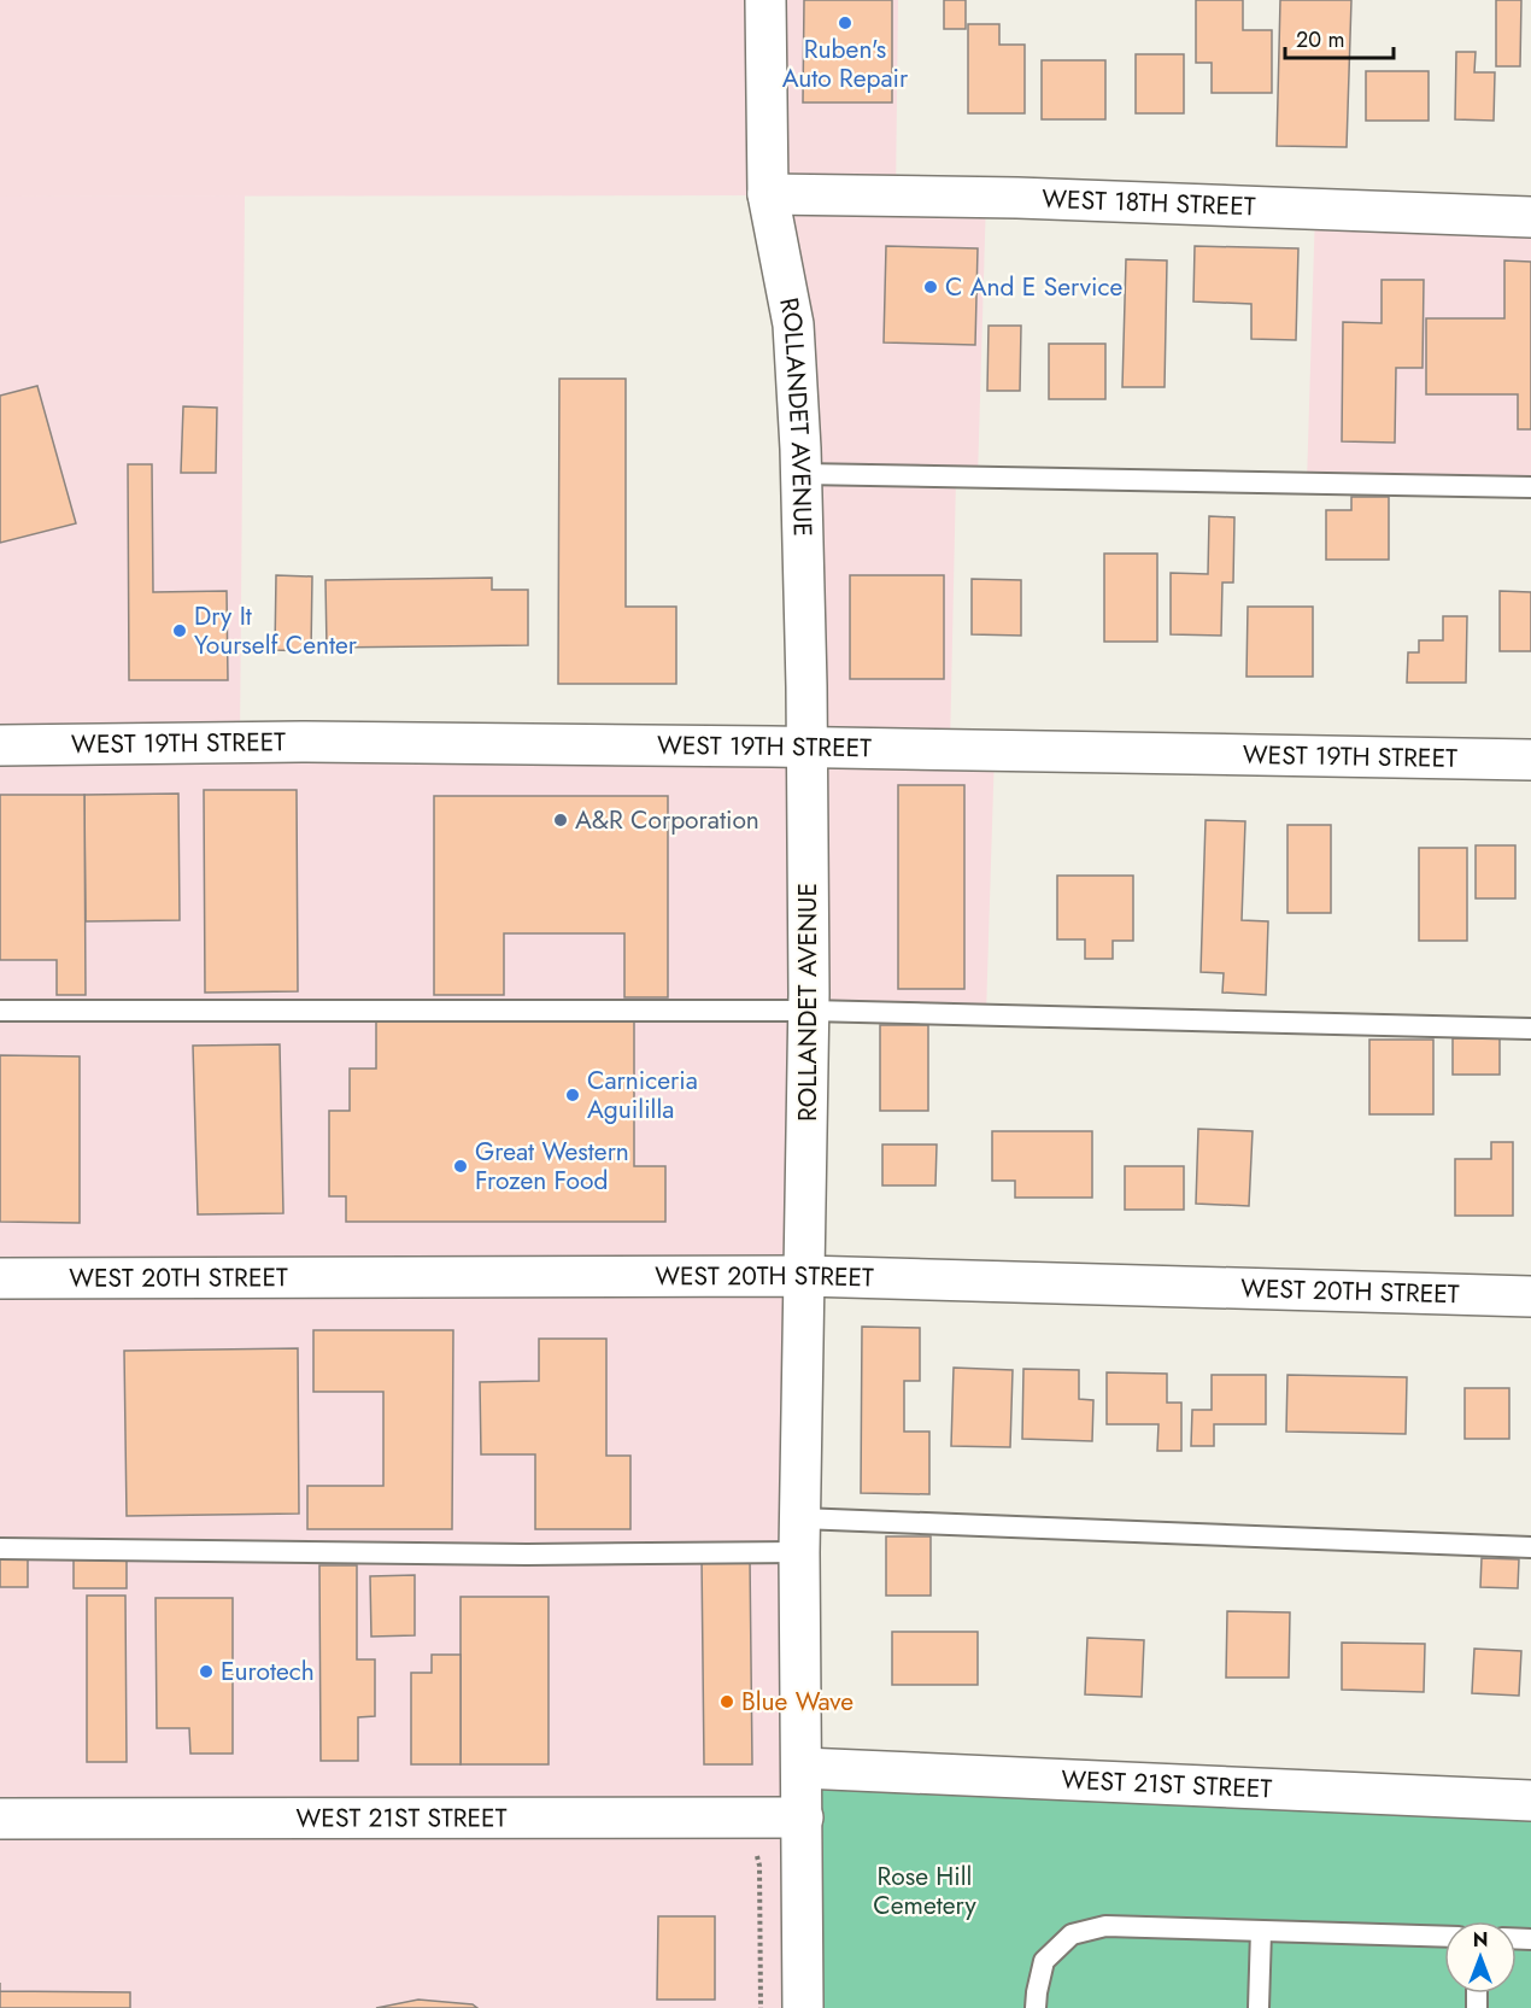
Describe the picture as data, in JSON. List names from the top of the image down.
{
  "streets": {
    "street": [
      "WEST 18TH STREET",
      "ROLLANDET AVENUE",
      "WEST 19TH STREET",
      "WEST 20TH STREET",
      "WEST 21ST STREET"
    ]
  },
  "crossings": [
    ["WEST 18TH STREET", "ROLLANDET AVENUE"],
    ["ROLLANDET AVENUE", "WEST 19TH STREET"],
    ["ROLLANDET AVENUE", "WEST 20TH STREET"],
    ["ROLLANDET AVENUE", "WEST 21ST STREET"]
  ],
  "parks": ["Rose Hill Cemetery"],
  "places": [
    "Ruben's Auto Repair",
    "C And E Service",
    "Dry It Yourself Center",
    "A&R Corporation",
    "Carniceria Aguililla",
    "Great Western Frozen Food",
    "Eurotech",
    "Blue Wave"
  ],
  "scale_bar": "20 m",
  "north": "top"
}
